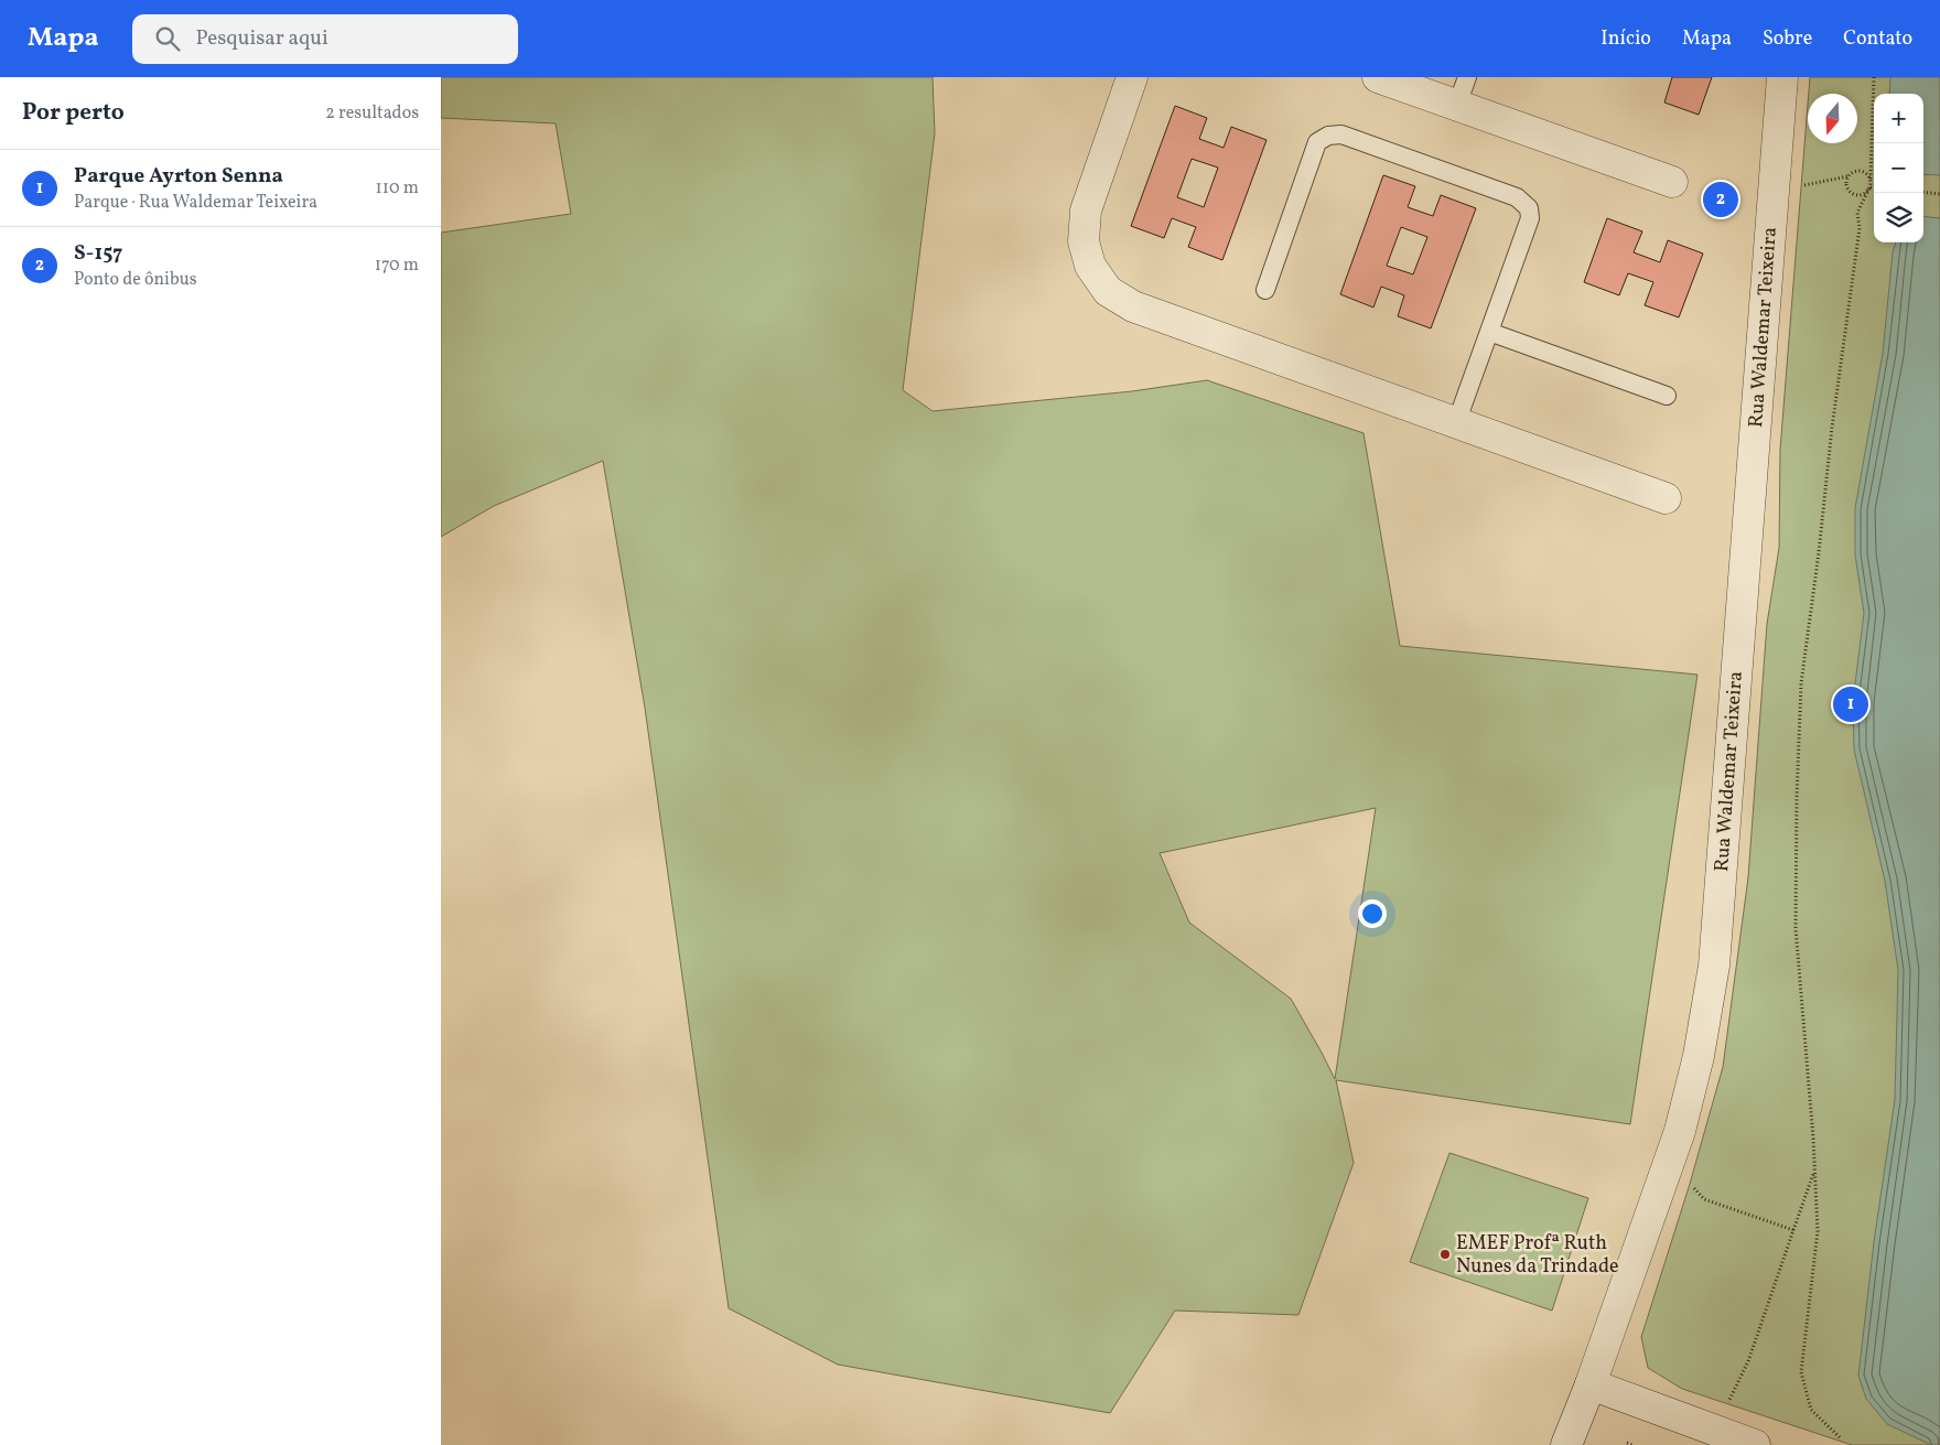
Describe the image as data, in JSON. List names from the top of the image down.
{
  "streets": {
    "street": ["Rua Waldemar Teixeira"]
  },
  "places": ["EMEF Profª Ruth Nunes da Trindade"],
  "north": "bottom",
  "page": {
    "header": "Mapa",
    "search": "Pesquisar aqui",
    "nav": [
      "Início",
      "Mapa",
      "Sobre",
      "Contato"
    ],
    "heading": ["Por perto", "2 resultados"],
    "map_buttons": ["+", "−"],
    "list": [
      {
        "mark": "1",
        "name": "Parque Ayrton Senna",
        "note": "Parque · Rua Waldemar Teixeira",
        "value": "110 m"
      },
      {
        "mark": "2",
        "name": "S-157",
        "note": "Ponto de ônibus",
        "value": "170 m"
      }
    ],
    "pins": ["2", "1"]
  }
}
